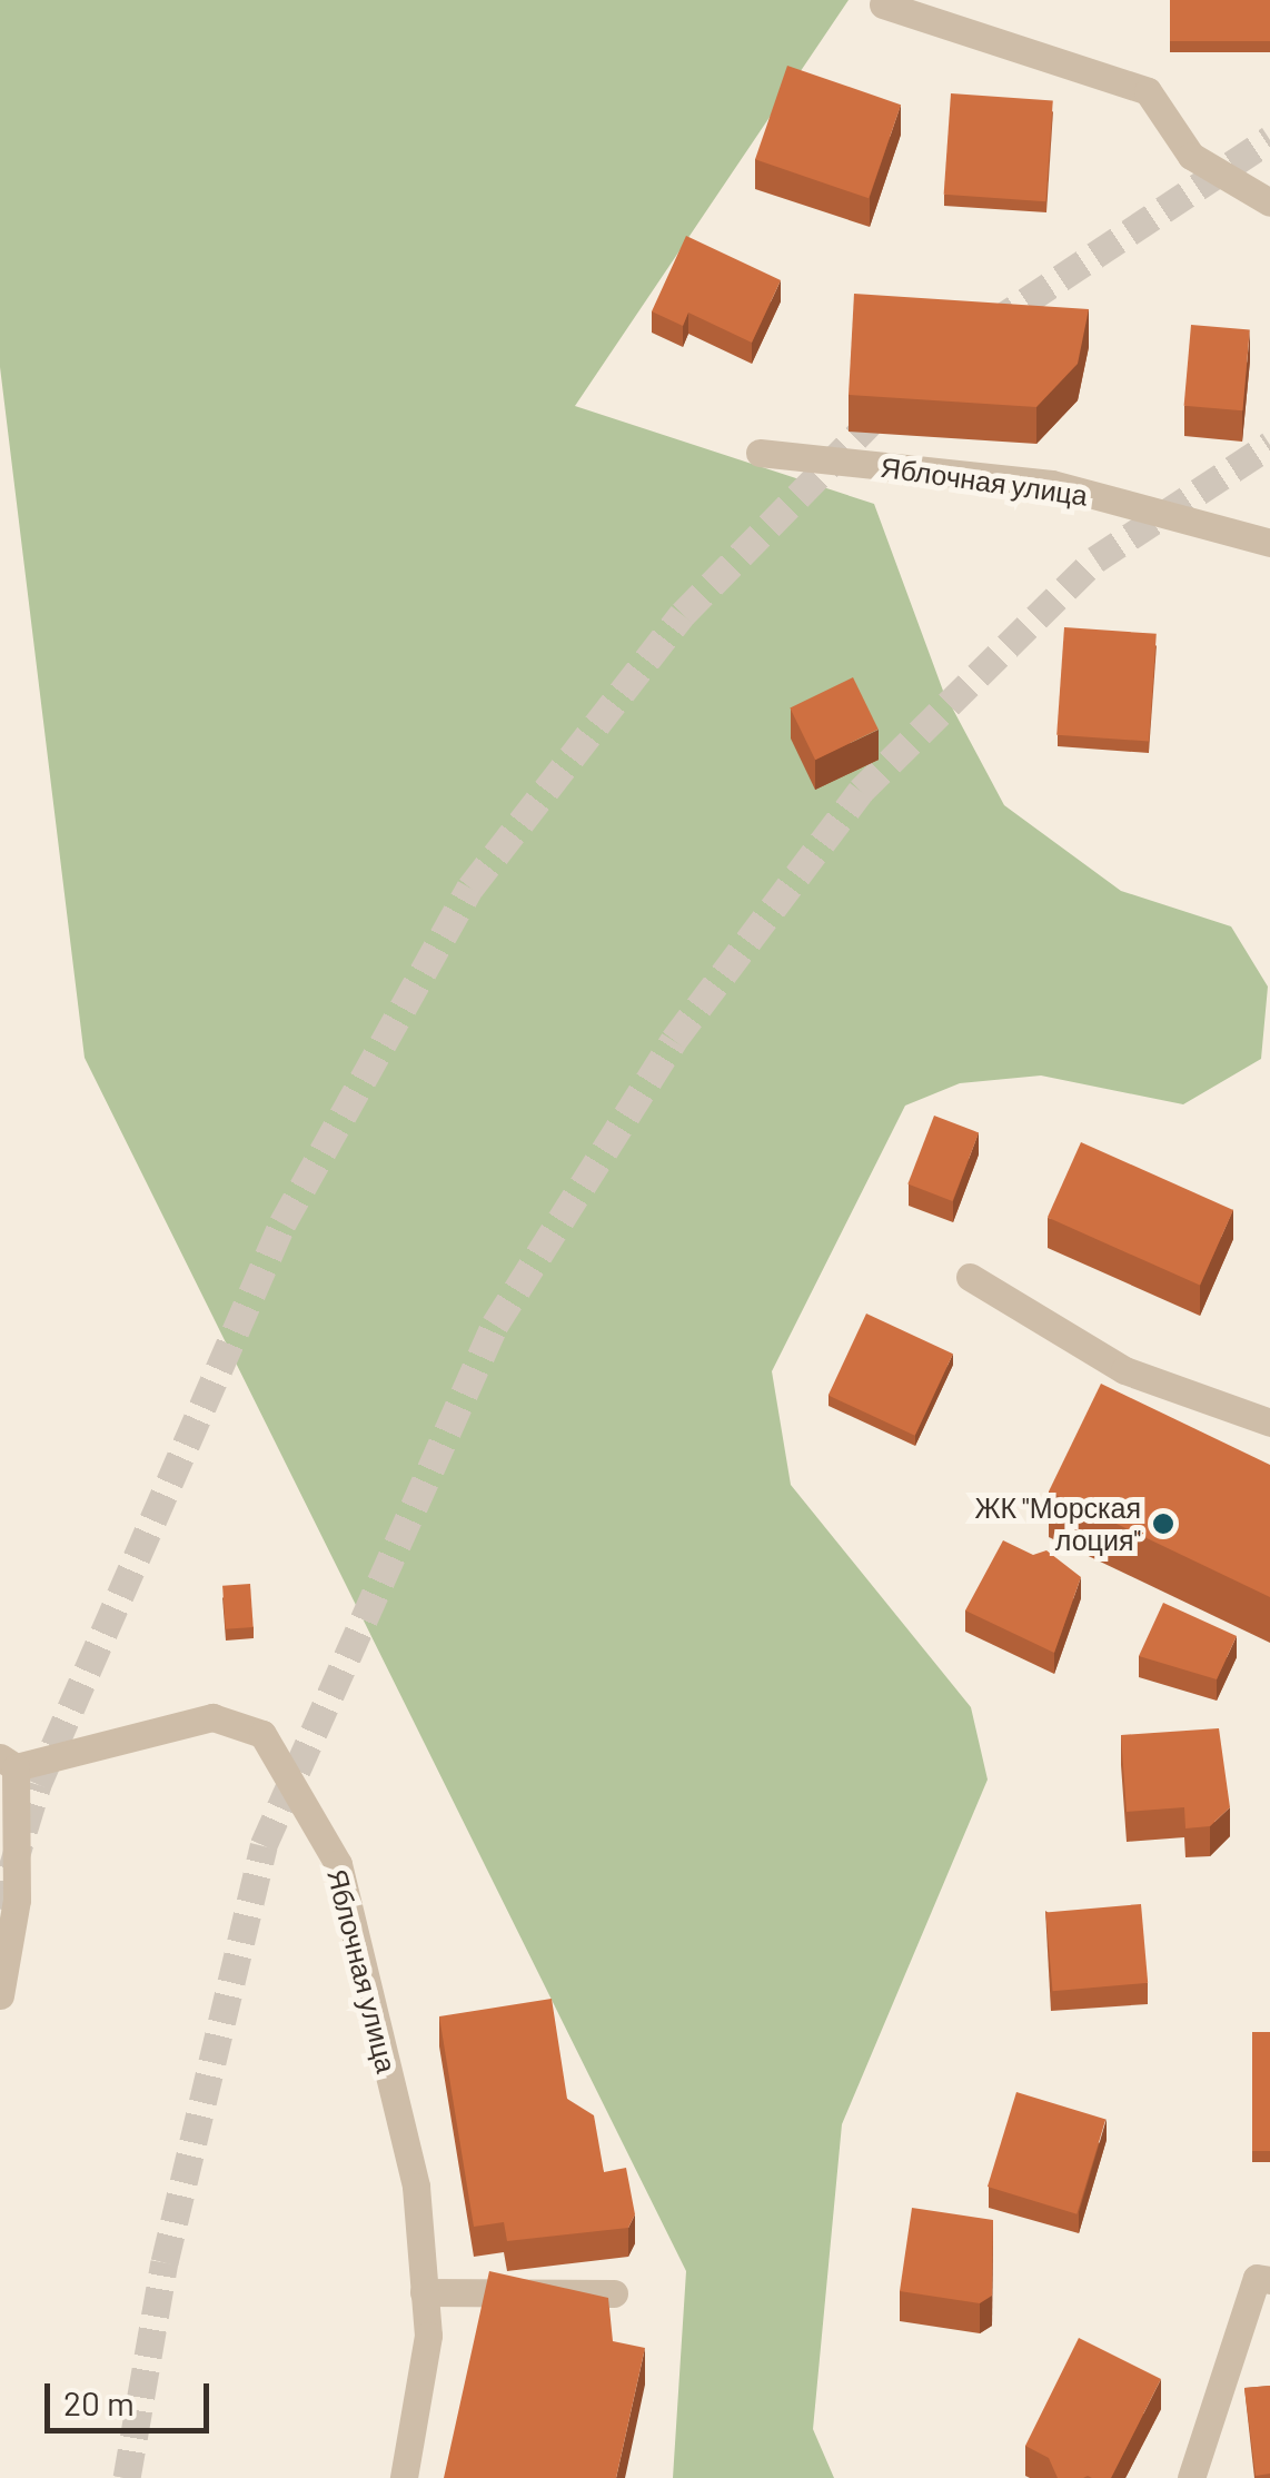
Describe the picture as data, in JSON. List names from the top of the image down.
{
  "streets": {
    "street": ["Яблочная улица"]
  },
  "places": ["ЖК \"Морская лоция\""],
  "scale_bar": "20 m"
}
